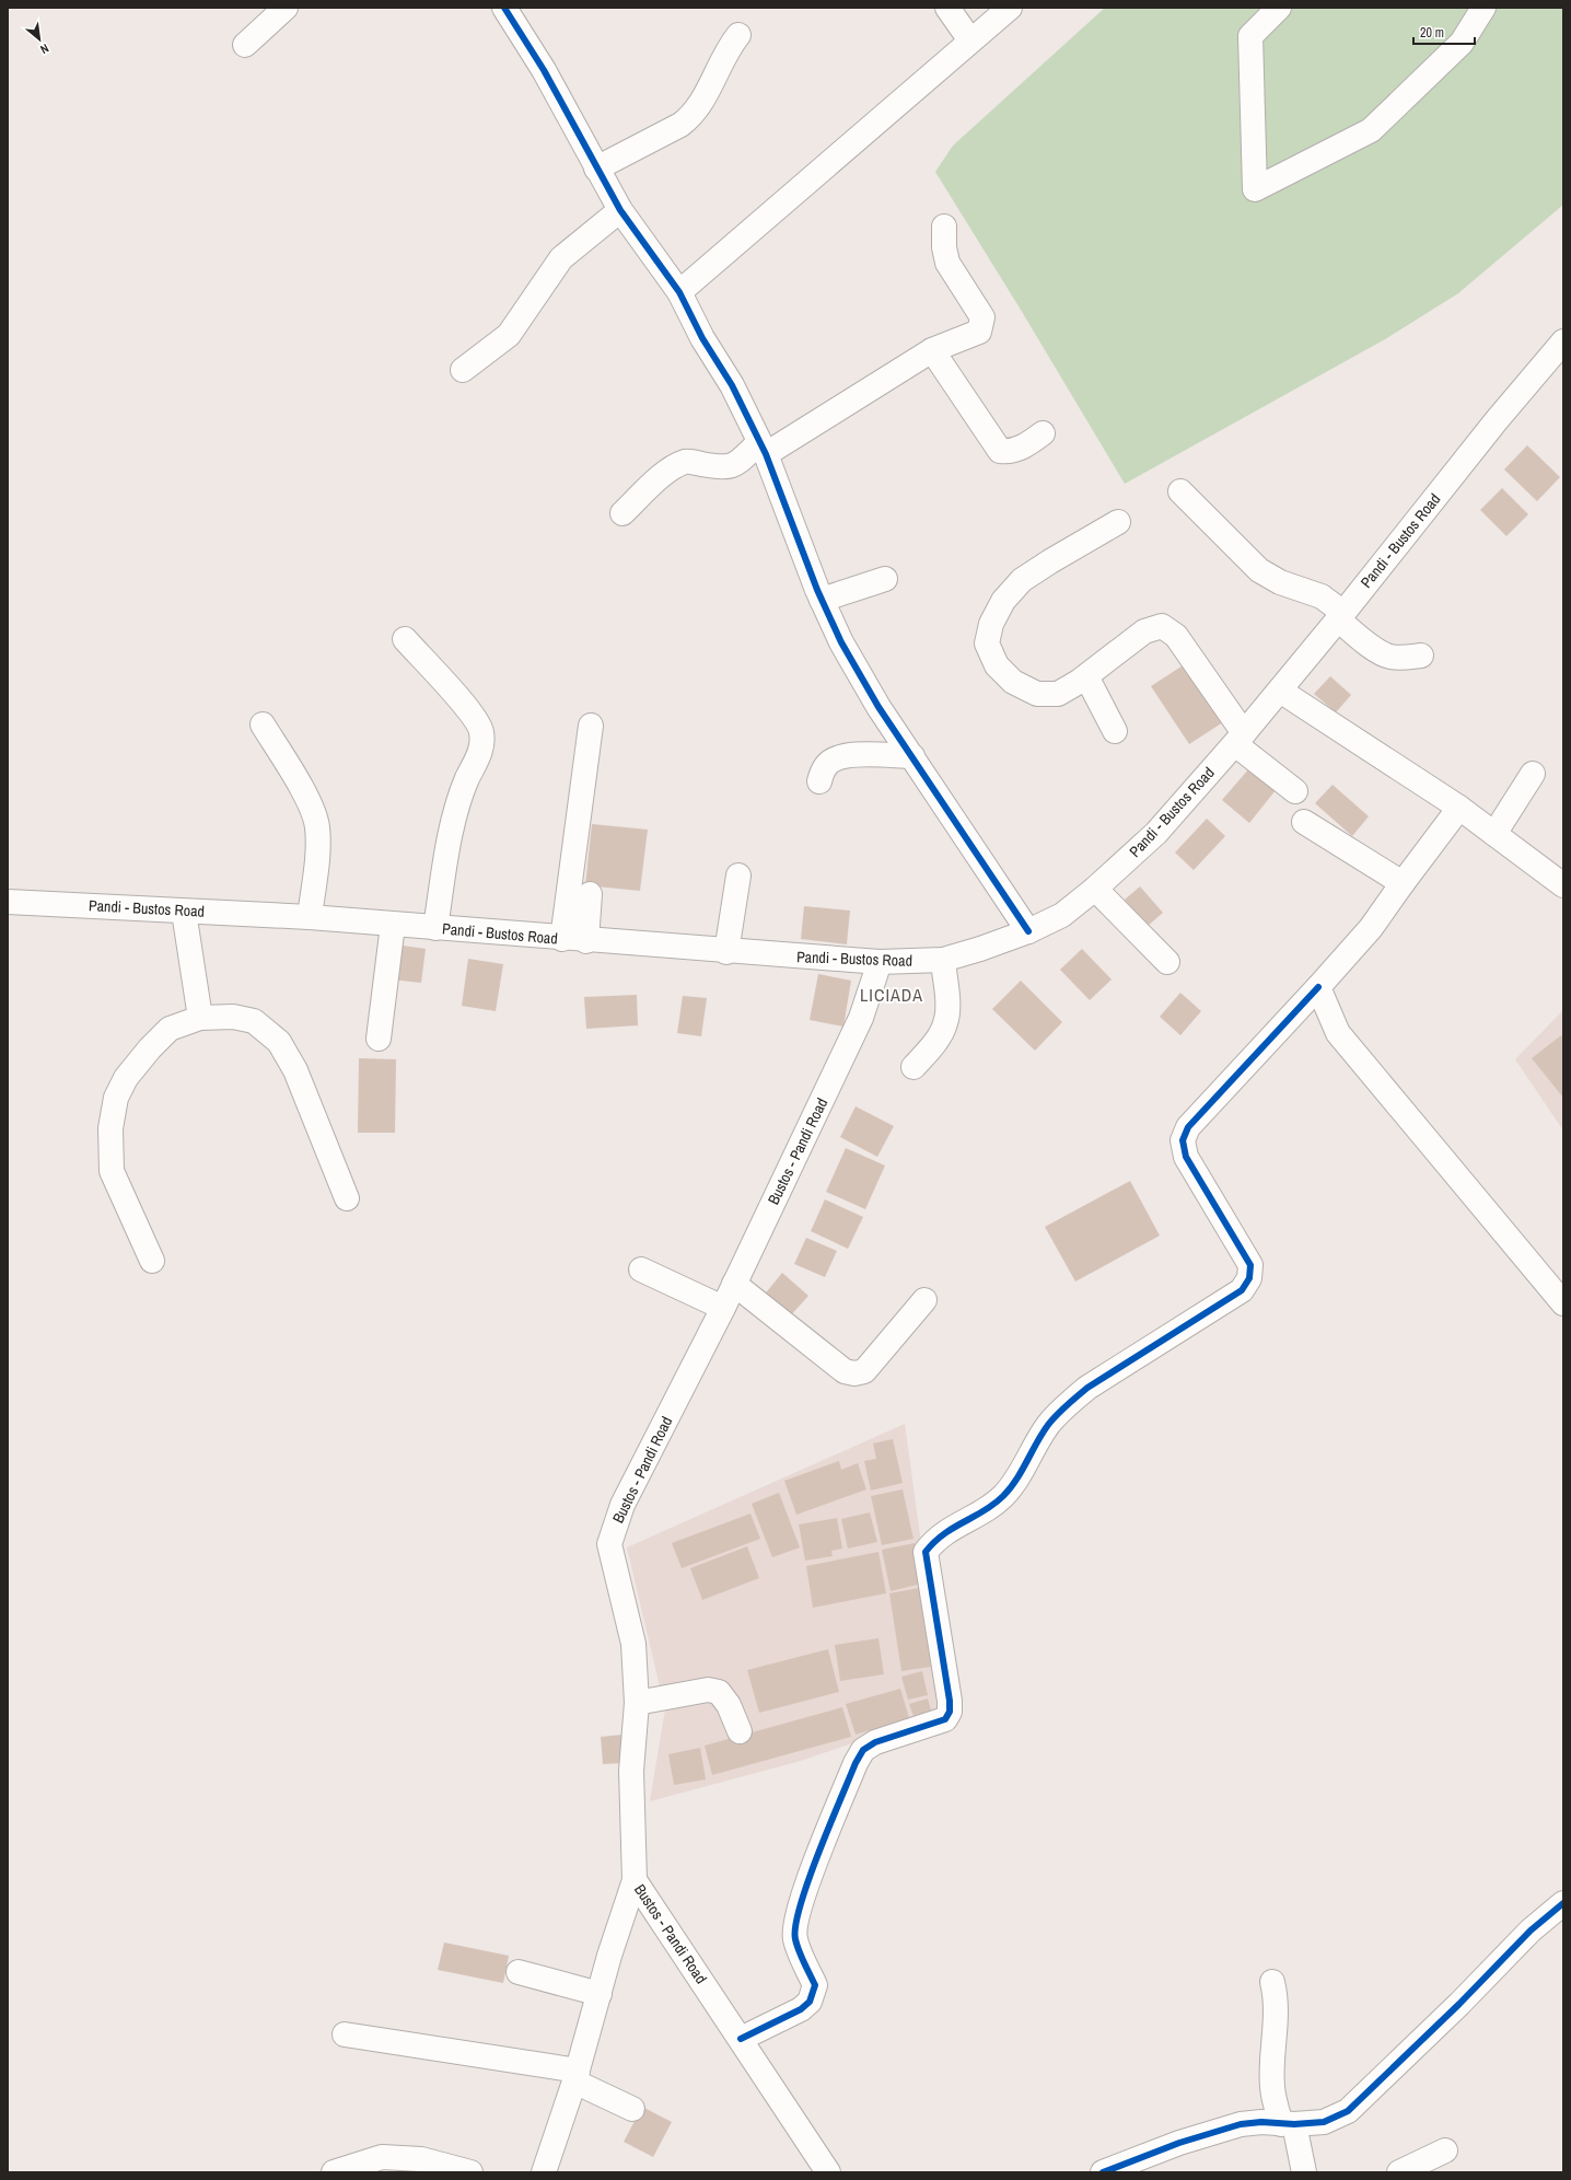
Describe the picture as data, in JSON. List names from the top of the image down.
{
  "streets": {
    "street": ["Pandi - Bustos Road", "Bustos - Pandi Road"]
  },
  "crossings": [
    ["Pandi - Bustos Road", "Bustos - Pandi Road"]
  ],
  "districts": ["LICIADA"],
  "scale_bar": "20 m",
  "north": "bottom right"
}
